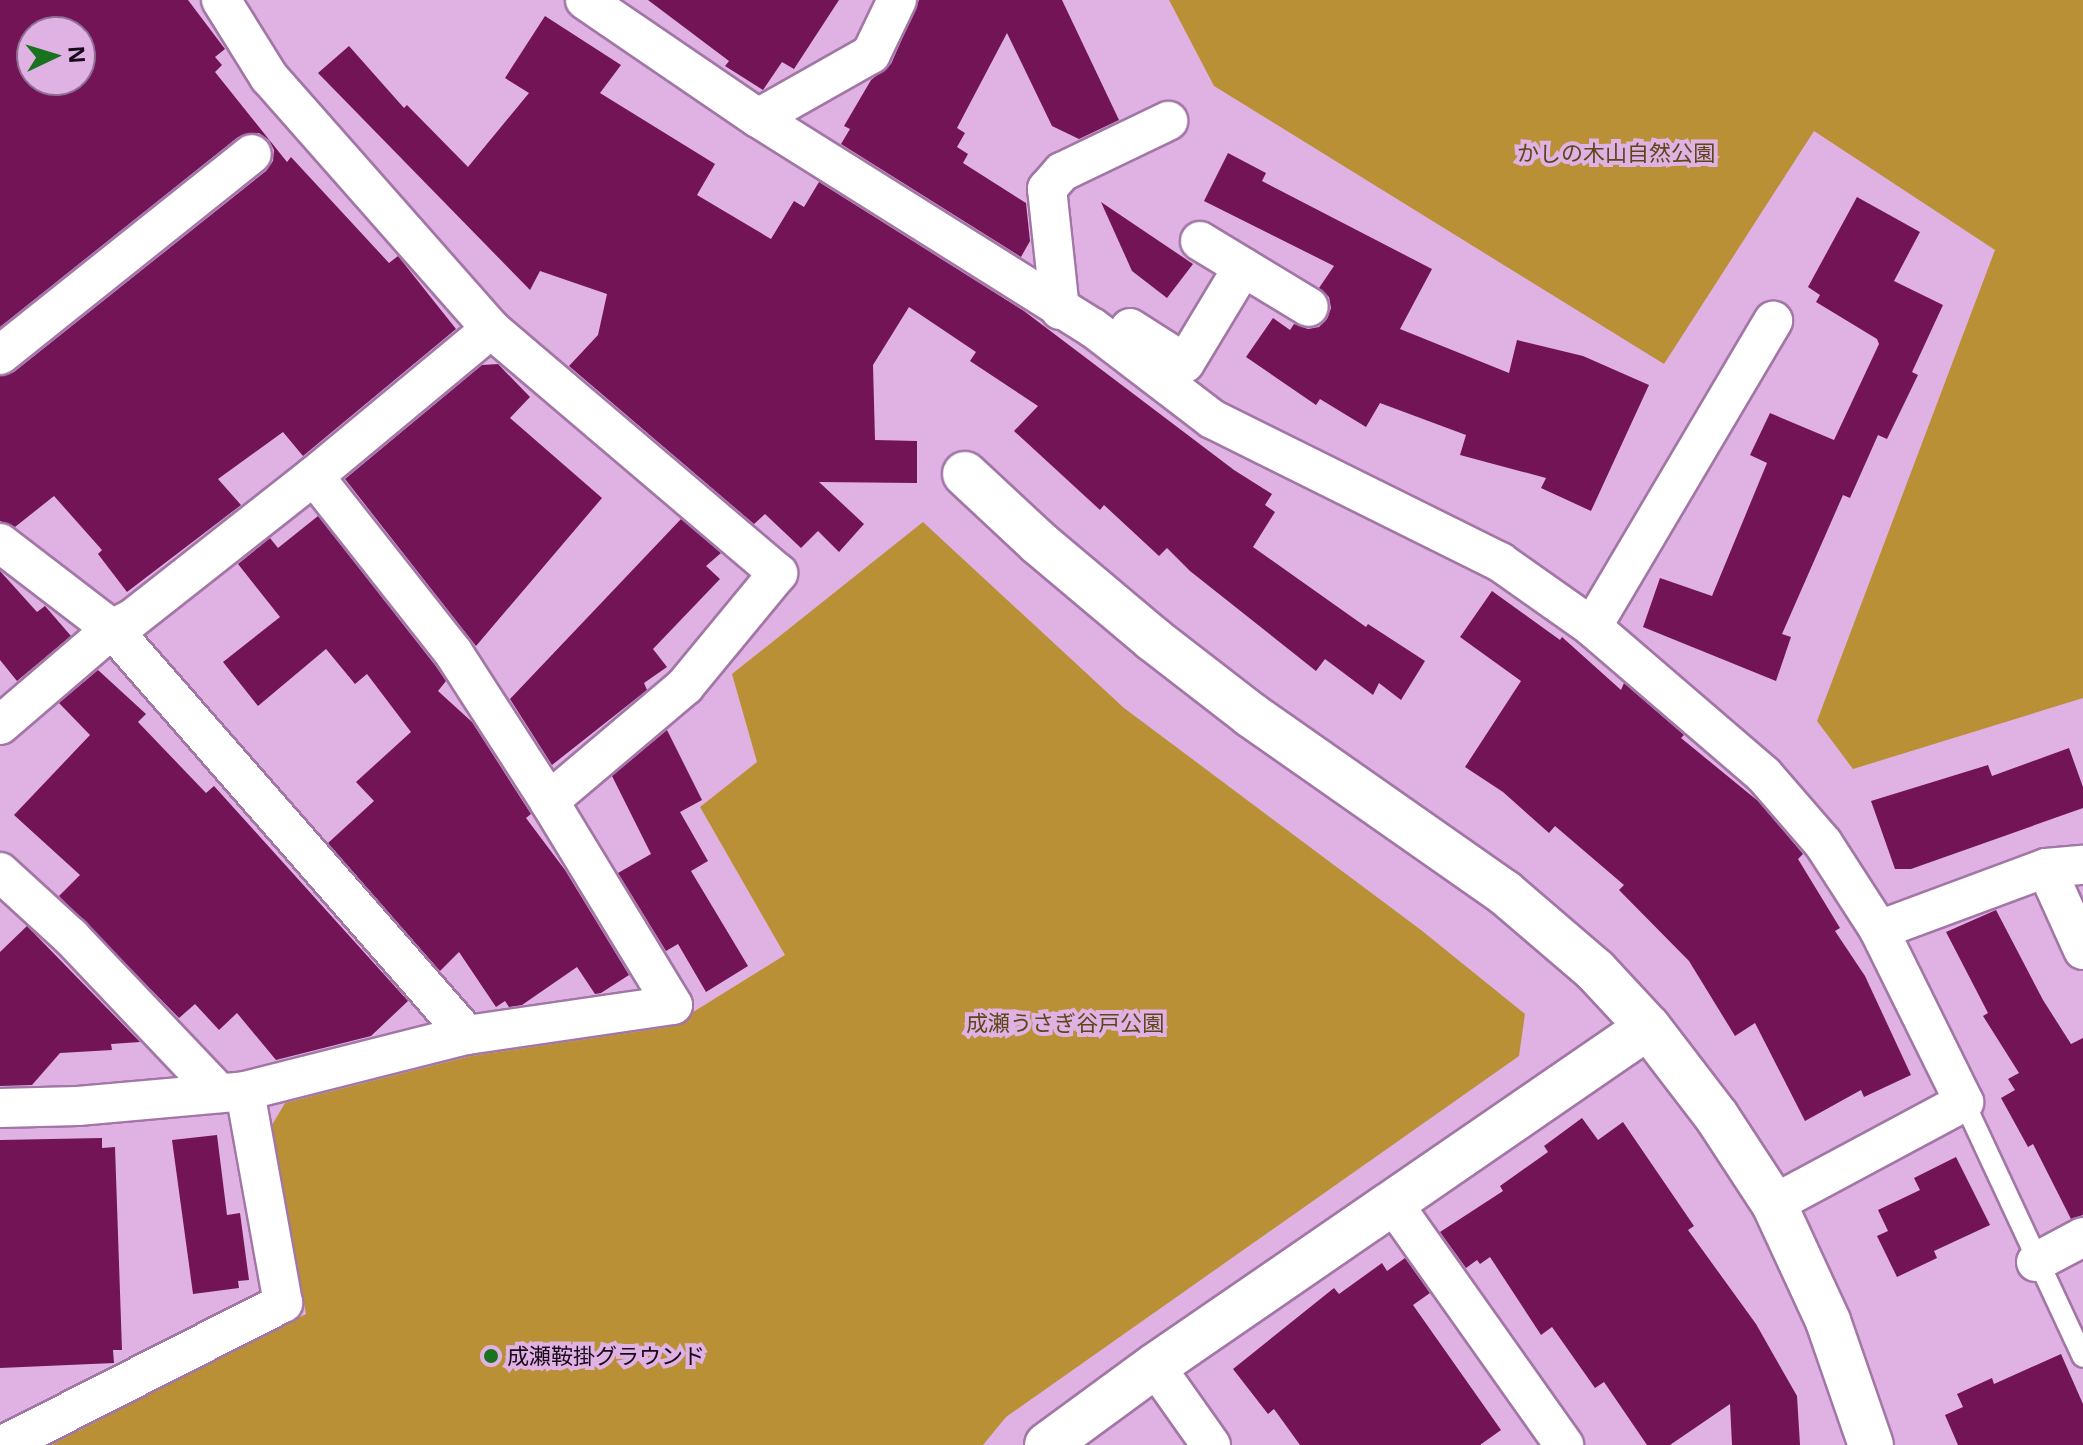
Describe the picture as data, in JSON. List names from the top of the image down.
{
  "parks": ["かしの木山自然公園", "成瀬うさぎ谷戸公園"],
  "places": ["成瀬鞍掛グラウンド"],
  "north": "right"
}
